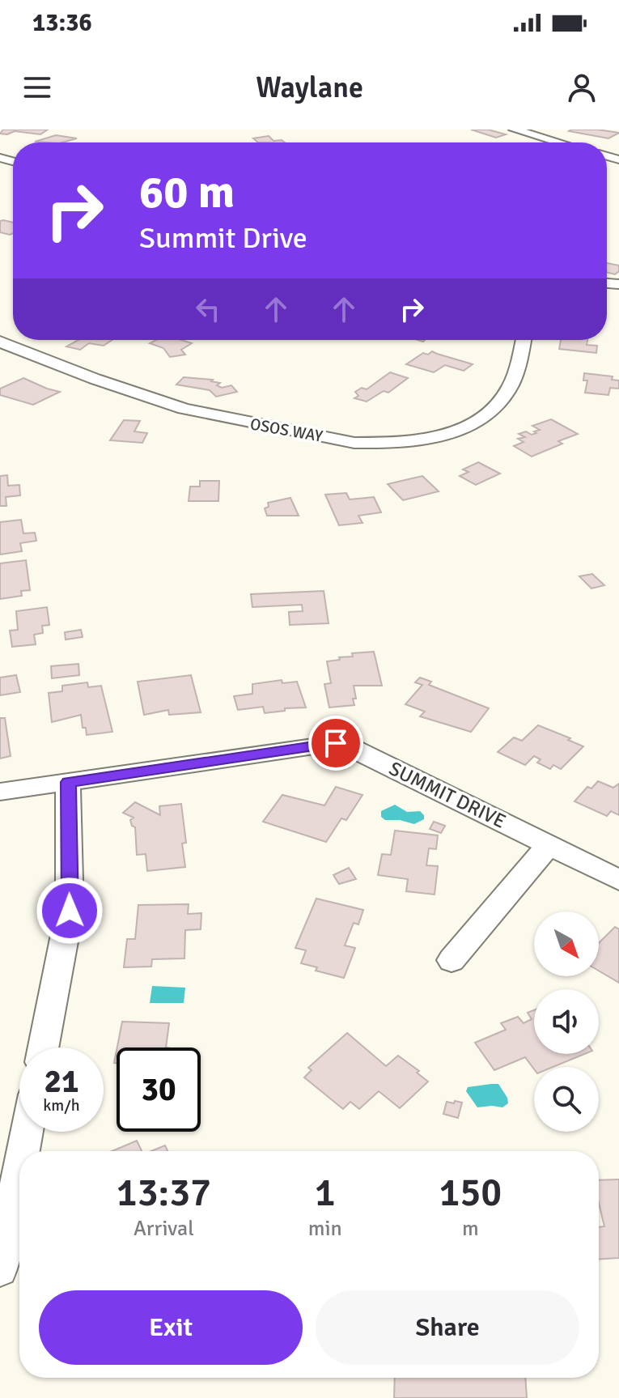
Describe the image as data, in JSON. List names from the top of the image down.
{
  "streets": {
    "street": ["OSOS WAY", "SUMMIT DRIVE"]
  },
  "north": "bottom right",
  "page": {
    "status": "13:36",
    "header": "Waylane",
    "turn": ["60 m", "Summit Drive"],
    "speed": "21 km/h",
    "limit": "30",
    "eta": [
      "13:37",
      "Arrival",
      "1",
      "min",
      "150",
      "m"
    ],
    "buttons": ["Exit", "Share"]
  }
}
